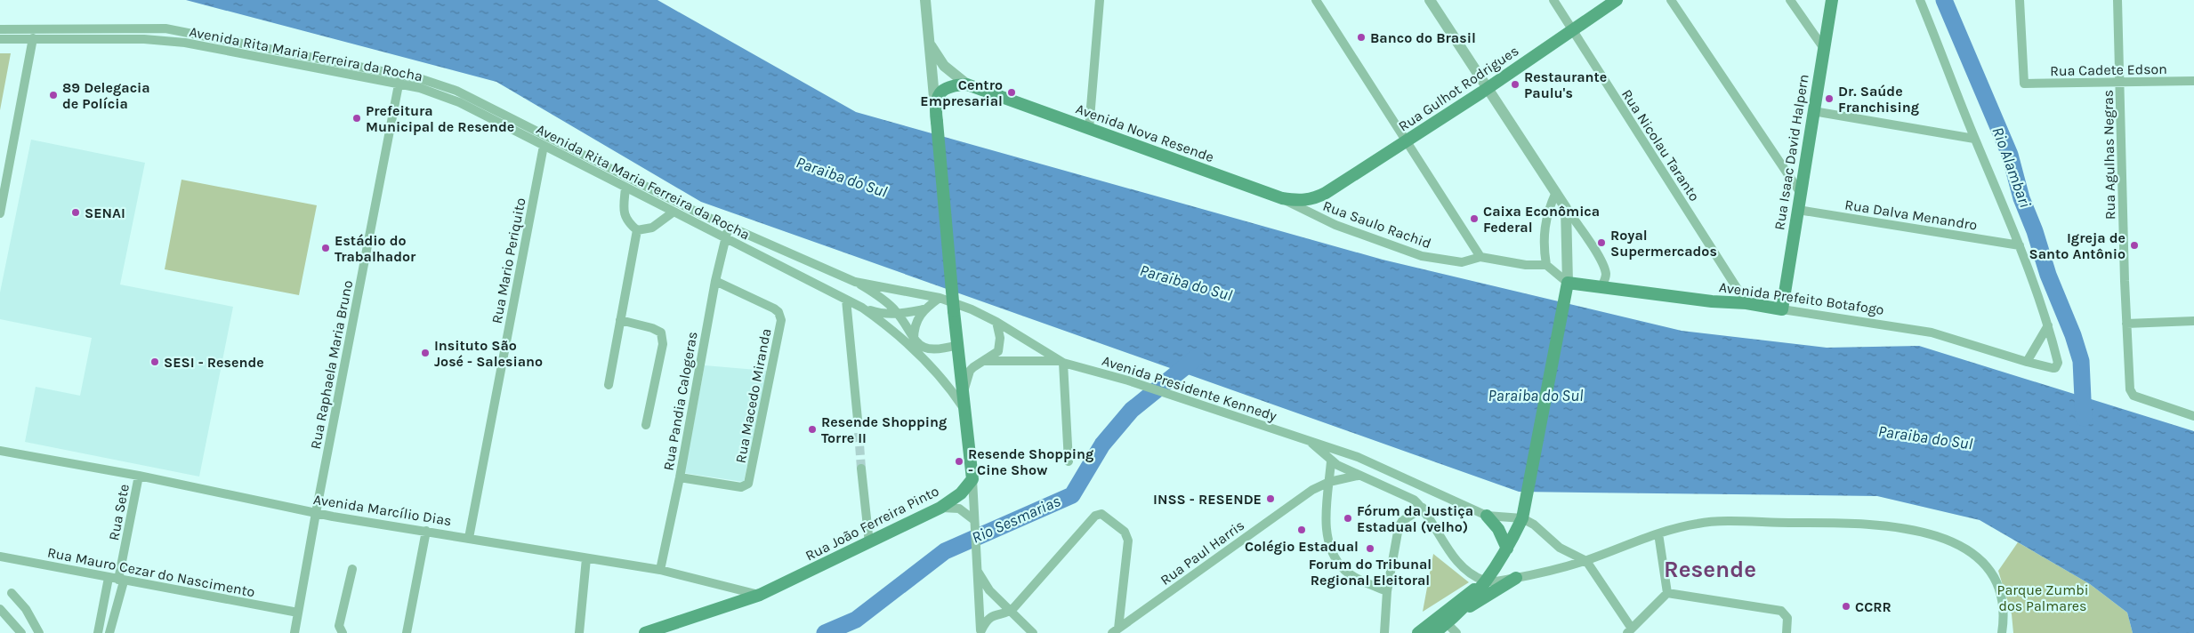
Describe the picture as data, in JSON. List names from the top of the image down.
{
  "streets": {
    "main road": [
      "Rua Gulhot Rodrigues",
      "Avenida Nova Resende",
      "Rua Isaac David Halpern",
      "Avenida Prefeito Botafogo",
      "Rua João Ferreira Pinto"
    ],
    "street": [
      "Avenida Rita Maria Ferreira da Rocha",
      "Rua Cadete Edson",
      "Rua Nicolau Taranto",
      "Rua Agulhas Negras",
      "Rua Dalva Menandro",
      "Rua Saulo Rachid",
      "Rua Mario Periquito",
      "Rua Raphaela Maria Bruno",
      "Avenida Presidente Kennedy",
      "Rua Macedo Miranda",
      "Rua Pandia Calogeras",
      "Avenida Marcílio Dias",
      "Rua Sete",
      "Rua Paul Harris",
      "Rua Mauro Cezar do Nascimento"
    ]
  },
  "crossings": [
    ["Avenida Rita Maria Ferreira da Rocha", "Rua Mario Periquito"],
    ["Avenida Rita Maria Ferreira da Rocha", "Rua Raphaela Maria Bruno"],
    ["Avenida Rita Maria Ferreira da Rocha", "Avenida Presidente Kennedy"],
    ["Avenida Rita Maria Ferreira da Rocha", "Rua Pandia Calogeras"],
    ["Rua Cadete Edson", "Rua Agulhas Negras"],
    ["Rua Gulhot Rodrigues", "Avenida Nova Resende"],
    ["Rua Gulhot Rodrigues", "Rua Nicolau Taranto"],
    ["Avenida Nova Resende", "Rua Saulo Rachid"],
    ["Rua Nicolau Taranto", "Avenida Prefeito Botafogo"],
    ["Rua Isaac David Halpern", "Rua Dalva Menandro"],
    ["Rua Isaac David Halpern", "Avenida Prefeito Botafogo"],
    ["Rua Mario Periquito", "Avenida Marcílio Dias"],
    ["Rua Raphaela Maria Bruno", "Avenida Marcílio Dias"],
    ["Rua Raphaela Maria Bruno", "Rua Mauro Cezar do Nascimento"],
    ["Avenida Presidente Kennedy", "Rua Paul Harris"],
    ["Rua Macedo Miranda", "Rua Pandia Calogeras"],
    ["Rua Pandia Calogeras", "Avenida Marcílio Dias"],
    ["Avenida Marcílio Dias", "Rua Sete"],
    ["Avenida Marcílio Dias", "Rua João Ferreira Pinto"],
    ["Rua Sete", "Rua Mauro Cezar do Nascimento"]
  ],
  "districts": ["Resende"],
  "water": ["Rio Alambari", "Paraiba do Sul", "Rio Sesmarias"],
  "parks": ["Parque Zumbi dos Palmares"],
  "places": [
    "Banco do Brasil",
    "Restaurante Paulu's",
    "Centro Empresarial",
    "89 Delegacia de Polícia",
    "Dr. Saúde Franchising",
    "Prefeitura Municipal de Resende",
    "SENAI",
    "Caixa Econômica Federal",
    "Royal Supermercados",
    "Igreja de Santo Antônio",
    "Estádio do Trabalhador",
    "Insituto São José - Salesiano",
    "SESI - Resende",
    "Resende Shopping Torre II",
    "Resende Shopping - Cine Show",
    "INSS - RESENDE",
    "Fórum da Justiça Estadual (velho)",
    "Colégio Estadual",
    "Forum do Tribunal Regional Eleitoral",
    "CCRR"
  ]
}
